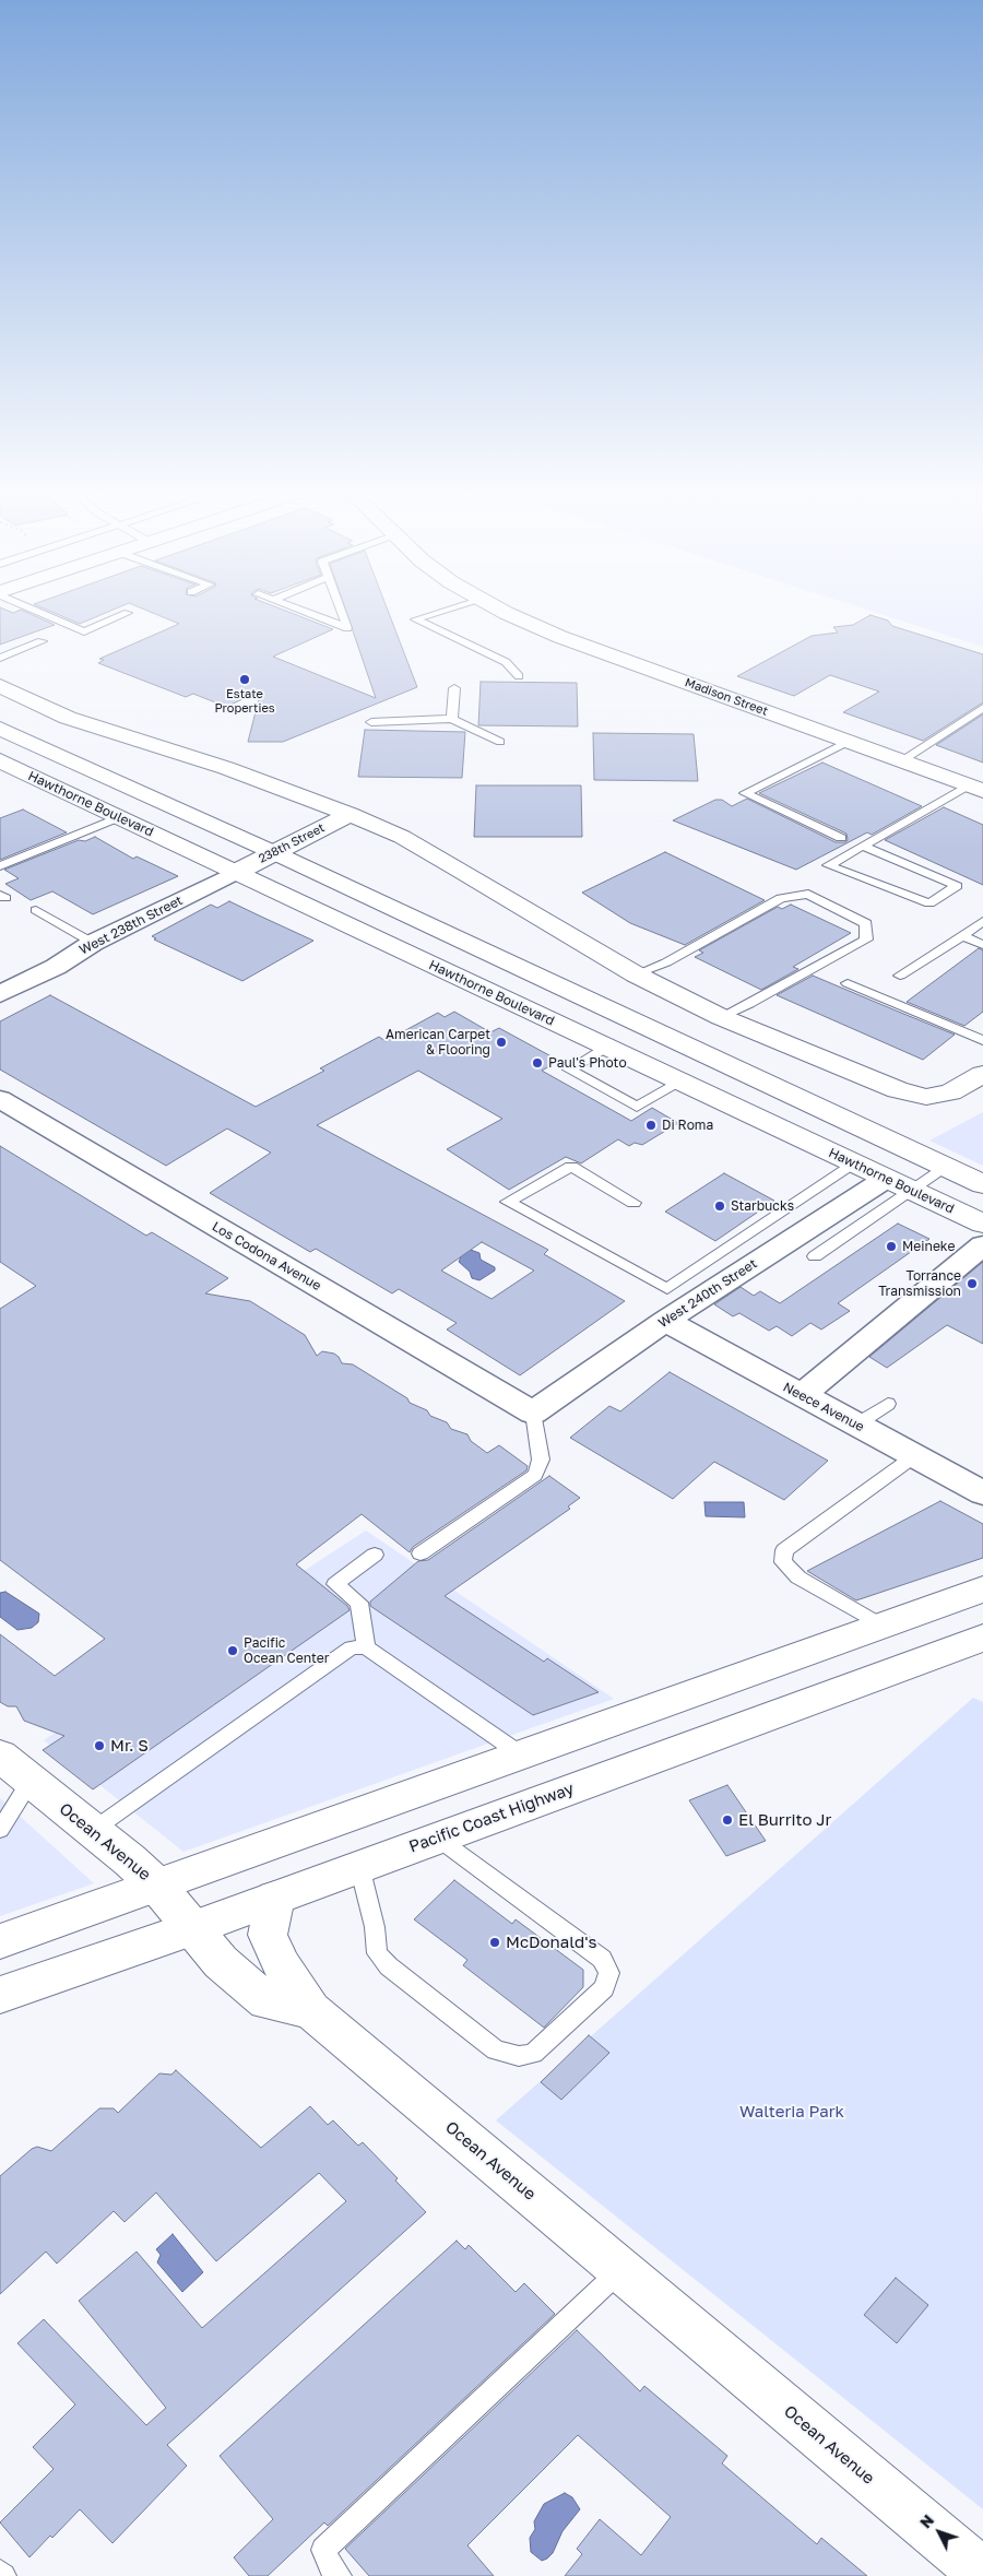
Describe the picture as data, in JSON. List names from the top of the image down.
{
  "streets": {
    "main road": [
      "Madison Street",
      "Hawthorne Boulevard",
      "238th Street",
      "Pacific Coast Highway",
      "Ocean Avenue"
    ],
    "street": [
      "West 238th Street",
      "Los Codona Avenue",
      "West 240th Street",
      "Neece Avenue"
    ]
  },
  "crossings": [
    ["Hawthorne Boulevard", "238th Street"],
    ["Hawthorne Boulevard", "West 238th Street"],
    ["Hawthorne Boulevard", "West 240th Street"],
    ["238th Street", "West 238th Street"],
    ["Los Codona Avenue", "West 240th Street"],
    ["West 240th Street", "Neece Avenue"],
    ["Pacific Coast Highway", "Ocean Avenue"]
  ],
  "parks": ["Walteria Park"],
  "places": [
    "Estate Properties",
    "American Carpet & Flooring",
    "Paul's Photo",
    "Di Roma",
    "Starbucks",
    "Meineke",
    "Torrance Transmission",
    "Pacific Ocean Center",
    "Mr. S",
    "El Burrito Jr",
    "McDonald's"
  ],
  "north": "top left"
}
